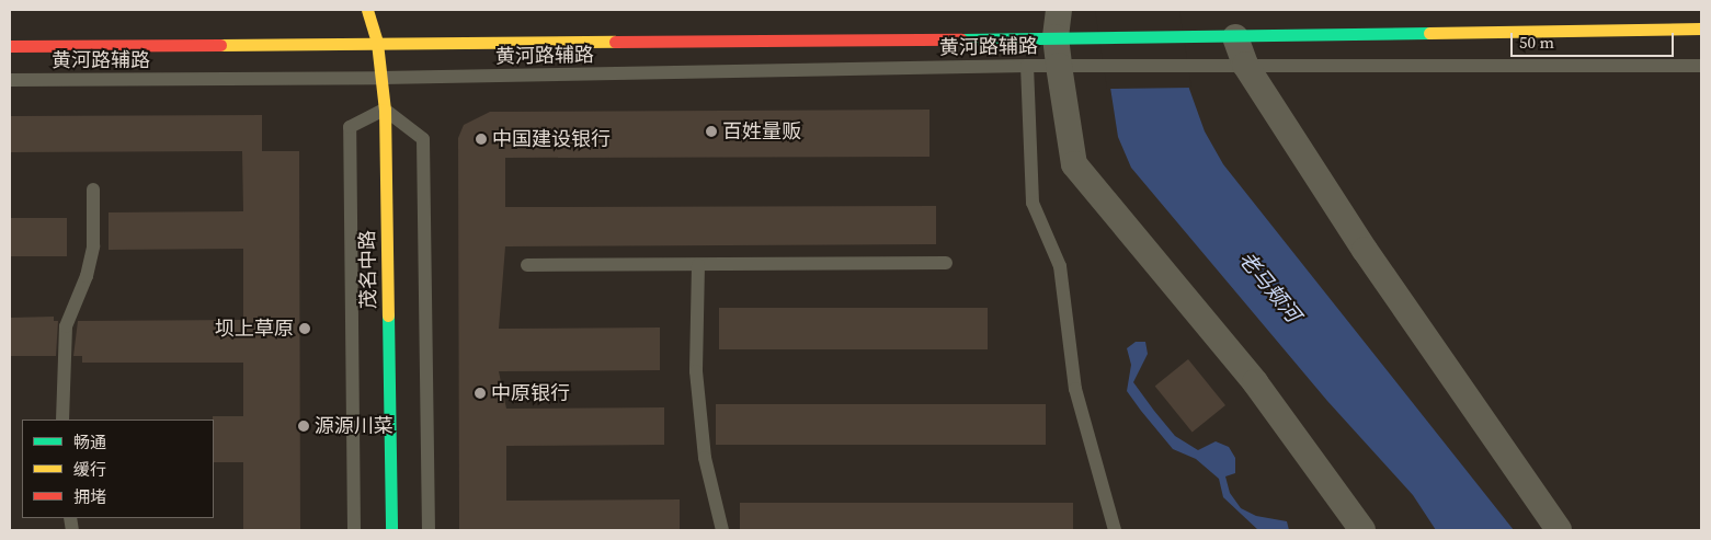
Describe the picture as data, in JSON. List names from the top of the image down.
{
  "streets": {
    "main road": ["茂名中路"],
    "lane": ["黄河路辅路"]
  },
  "crossings": [
    ["黄河路辅路", "茂名中路"]
  ],
  "water": ["老马颊河"],
  "places": [
    "百姓量贩",
    "中国建设银行",
    "坝上草原",
    "中原银行",
    "源源川菜"
  ],
  "legend": ["畅通", "缓行", "拥堵"],
  "scale_bar": "50 m"
}
